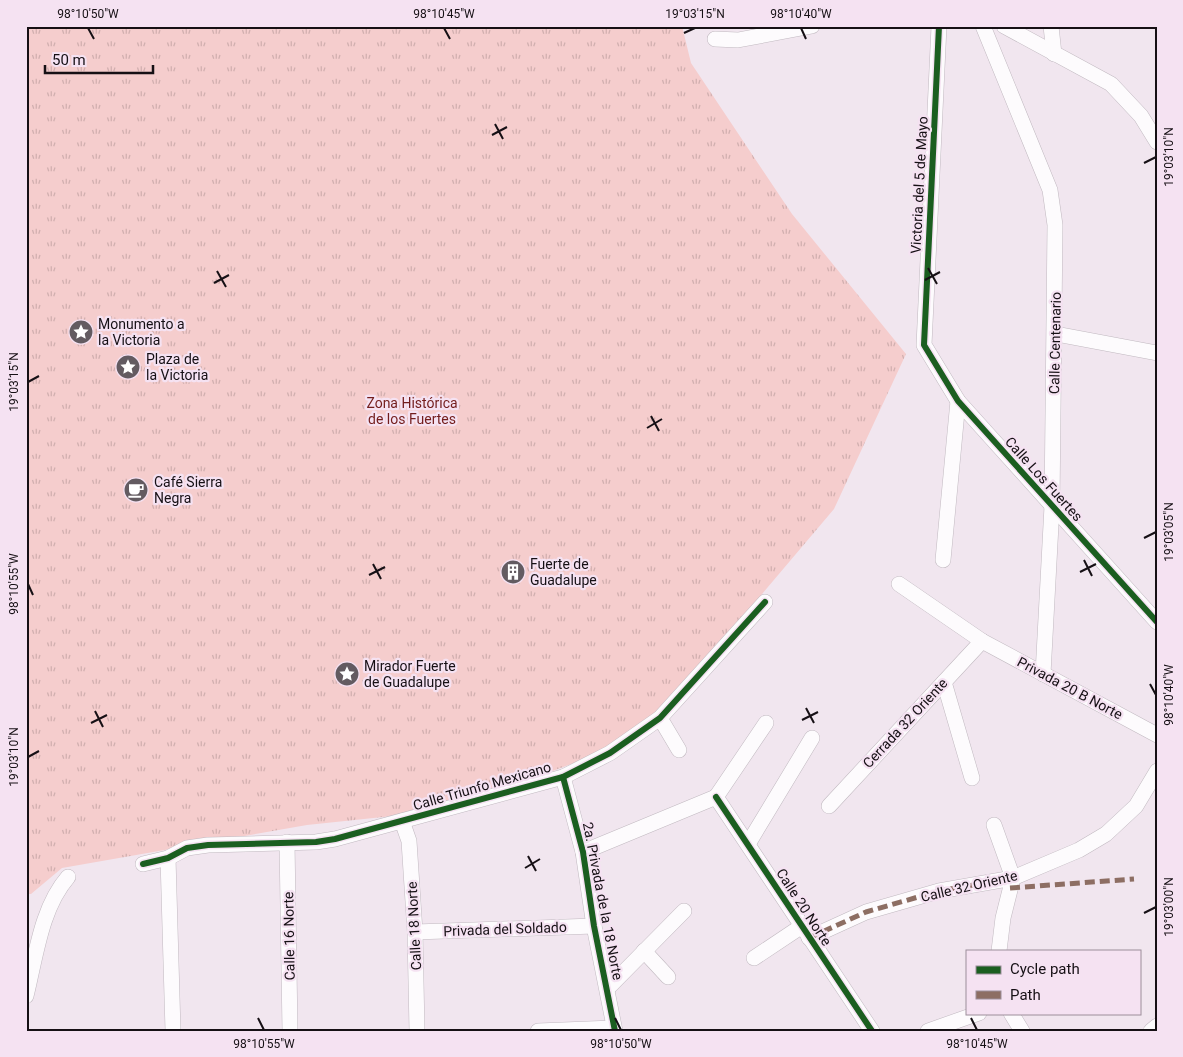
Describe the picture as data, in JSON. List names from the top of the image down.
{
  "streets": {
    "street": [
      "Victoria del 5 de Mayo",
      "Calle Centenario",
      "Calle Los Fuertes",
      "Privada 20 B Norte",
      "Cerrada 32 Oriente",
      "Calle Triunfo Mexicano",
      "Calle 32 Oriente",
      "2a. Privada de la 18 Norte",
      "Calle 20 Norte",
      "Calle 18 Norte",
      "Privada del Soldado",
      "Calle 16 Norte"
    ]
  },
  "crossings": [
    ["Victoria del 5 de Mayo", "Calle Los Fuertes"],
    ["Calle Centenario", "Calle Los Fuertes"],
    ["Calle Centenario", "Privada 20 B Norte"],
    ["Privada 20 B Norte", "Cerrada 32 Oriente"],
    ["Calle Triunfo Mexicano", "2a. Privada de la 18 Norte"],
    ["Calle Triunfo Mexicano", "Calle 18 Norte"],
    ["Calle Triunfo Mexicano", "Calle 16 Norte"],
    ["Calle 32 Oriente", "Calle 20 Norte"],
    ["2a. Privada de la 18 Norte", "Privada del Soldado"],
    ["Calle 18 Norte", "Privada del Soldado"]
  ],
  "parks": ["Zona Histórica de los Fuertes"],
  "places": {
    "place": ["Monumento a la Victoria", "Plaza de la Victoria", "Mirador Fuerte de Guadalupe"],
    "cafe": ["Café Sierra Negra"],
    "building": ["Fuerte de Guadalupe"]
  },
  "legend": ["Cycle path", "Path"],
  "scale_bar": "50 m",
  "coordinates": [
    "98°10'50\"W",
    "98°10'45\"W",
    "19°03'15\"N",
    "98°10'40\"W",
    "19°03'10\"N",
    "19°03'05\"N",
    "98°10'55\"W",
    "19°03'00\"N"
  ]
}
